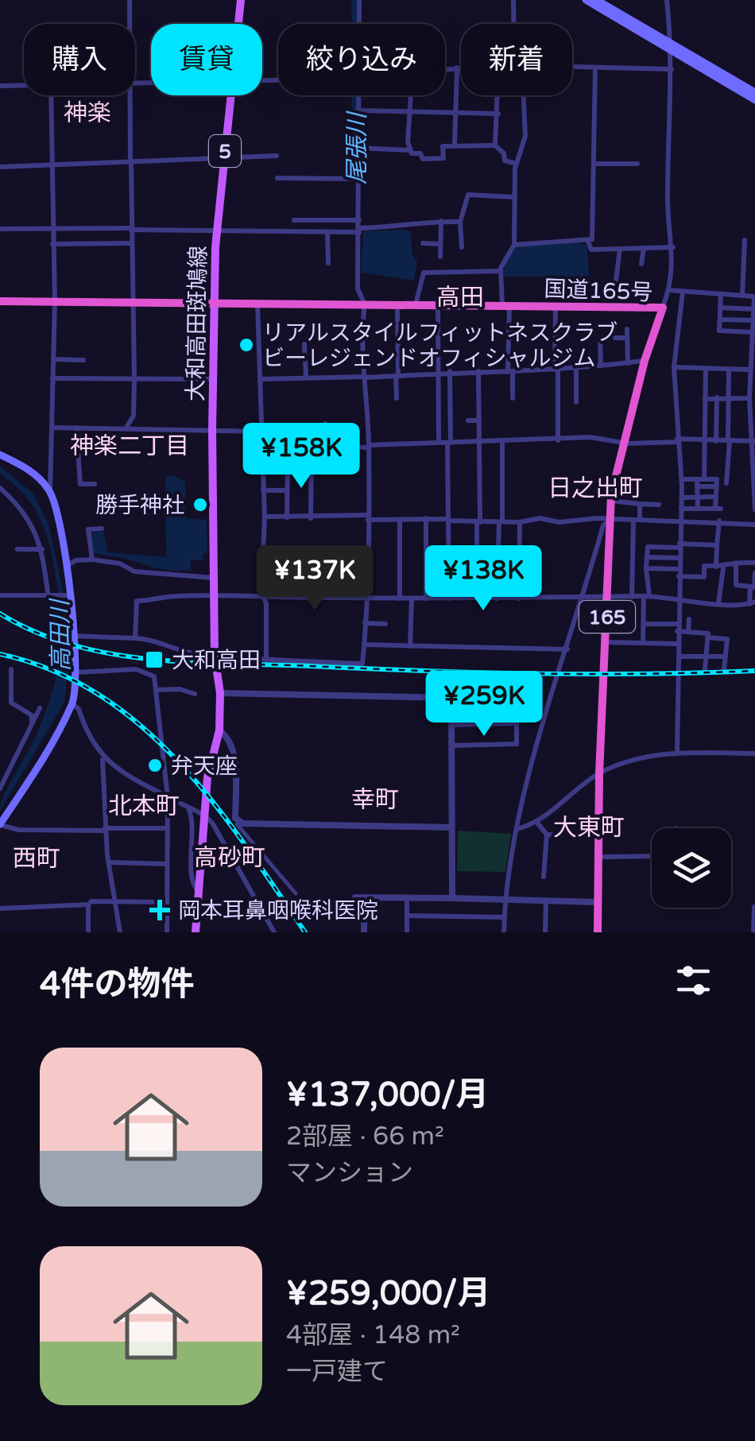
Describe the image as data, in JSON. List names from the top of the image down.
{
  "streets": {
    "highway": ["国道165号", "165"],
    "main road": ["5", "大和高田斑鳩線"]
  },
  "crossings": [
    ["国道165号", "大和高田斑鳩線"]
  ],
  "districts": [
    "神楽",
    "高田",
    "神楽二丁目",
    "日之出町",
    "幸町",
    "北本町",
    "大東町",
    "高砂町",
    "西町"
  ],
  "water": ["尾張川", "高田川"],
  "places": {
    "other": ["リアルスタイルフィットネスクラブ ビーレジェンドオフィシャルジム", "勝手神社", "弁天座"],
    "transit": ["大和高田"],
    "health": ["岡本耳鼻咽喉科医院"]
  },
  "page": {
    "chip": [
      "購入",
      "賃貸",
      "絞り込み",
      "新着"
    ],
    "price": [
      "¥158K",
      "¥137K",
      "¥138K",
      "¥259K"
    ],
    "heading": "4件の物件",
    "list": [
      {
        "name": "¥137,000/月",
        "note": "2部屋 · 66 m² · マンション"
      },
      {
        "name": "¥259,000/月",
        "note": "4部屋 · 148 m² · 一戸建て"
      }
    ]
  }
}
